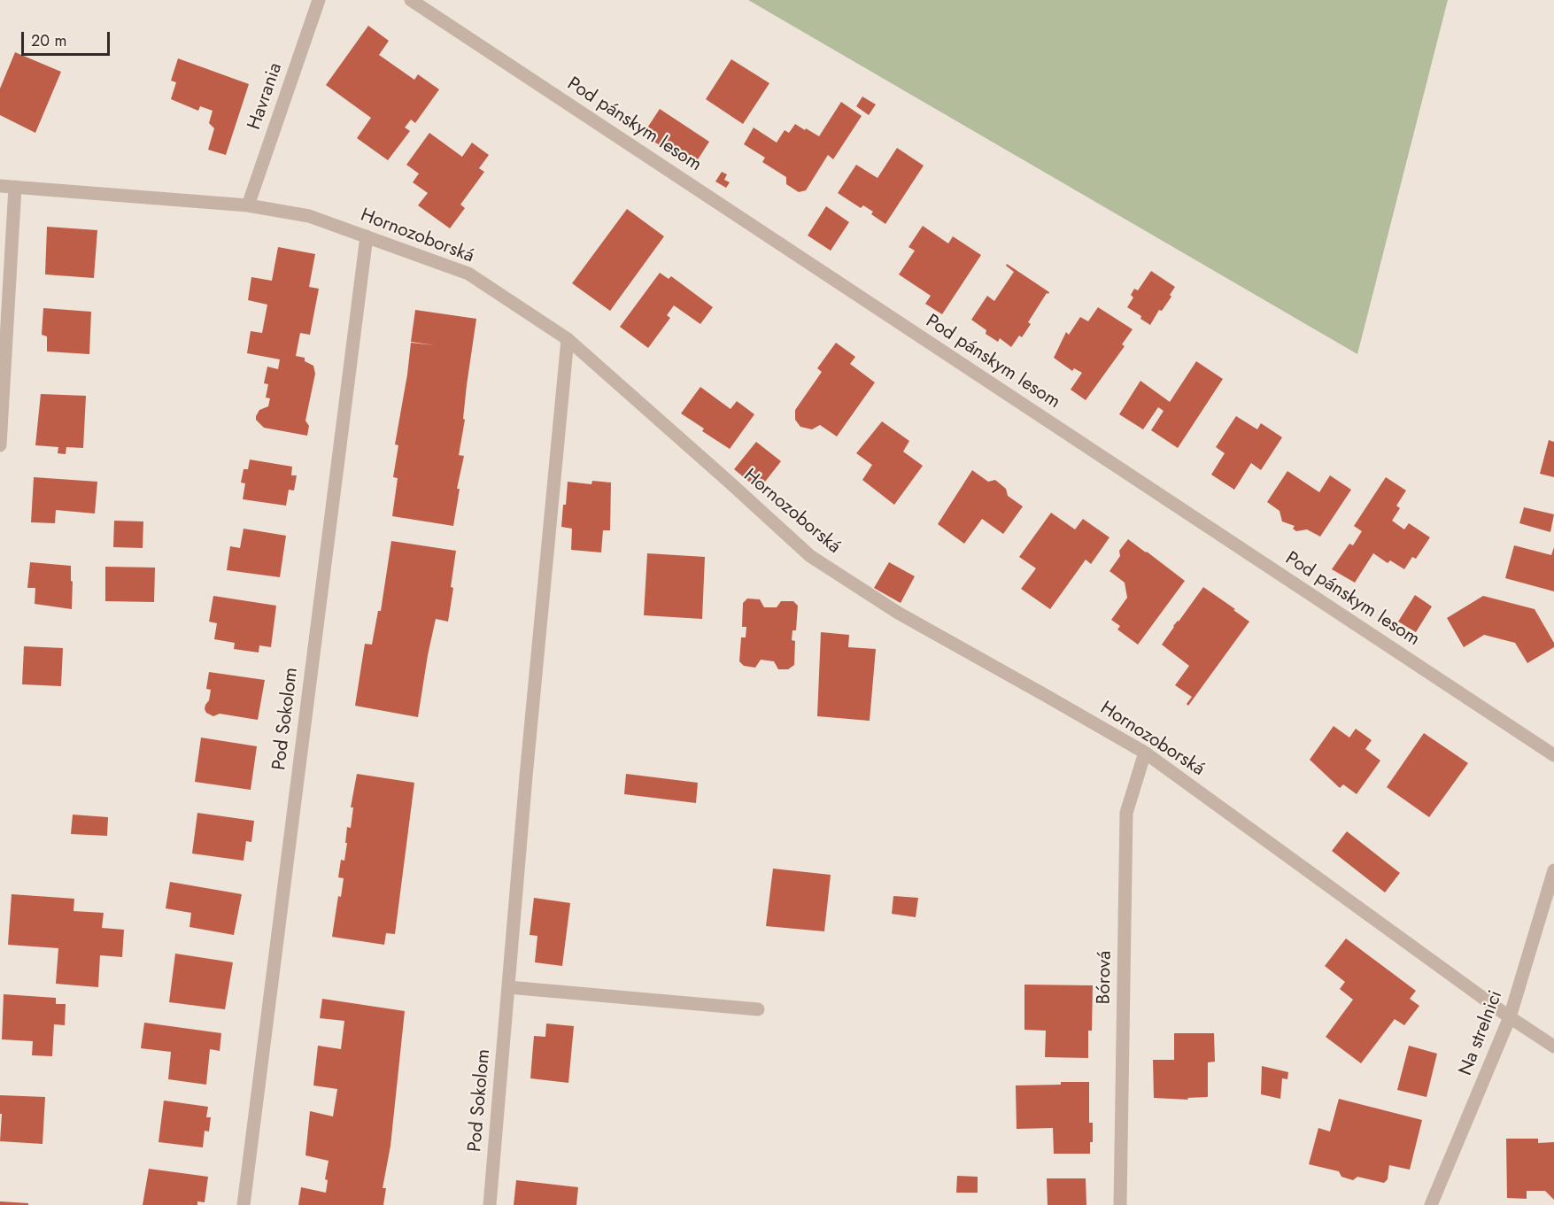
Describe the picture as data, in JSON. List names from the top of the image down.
{
  "streets": {
    "street": [
      "Havrania",
      "Pod pánskym lesom",
      "Hornozoborská",
      "Pod Sokolom",
      "Bórová",
      "Na strelnici"
    ]
  },
  "crossings": [
    ["Havrania", "Hornozoborská"],
    ["Hornozoborská", "Pod Sokolom"],
    ["Hornozoborská", "Bórová"],
    ["Hornozoborská", "Na strelnici"]
  ],
  "scale_bar": "20 m"
}
